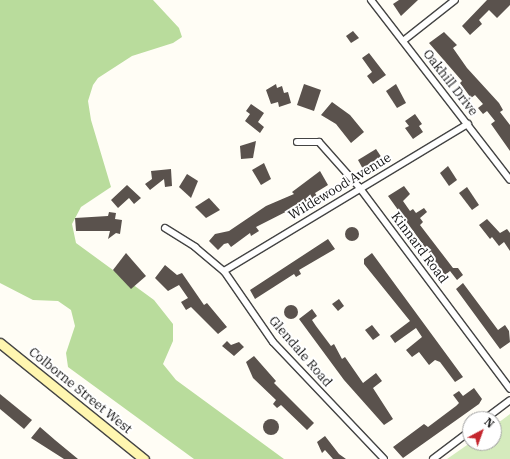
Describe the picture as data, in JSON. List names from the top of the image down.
{
  "streets": {
    "main road": ["Colborne Street West"],
    "street": [
      "Oakhill Drive",
      "Wildewood Avenue",
      "Kinnard Road",
      "Glendale Road"
    ]
  },
  "crossings": [
    ["Oakhill Drive", "Wildewood Avenue"],
    ["Wildewood Avenue", "Kinnard Road"],
    ["Wildewood Avenue", "Glendale Road"]
  ],
  "north": "top right"
}
